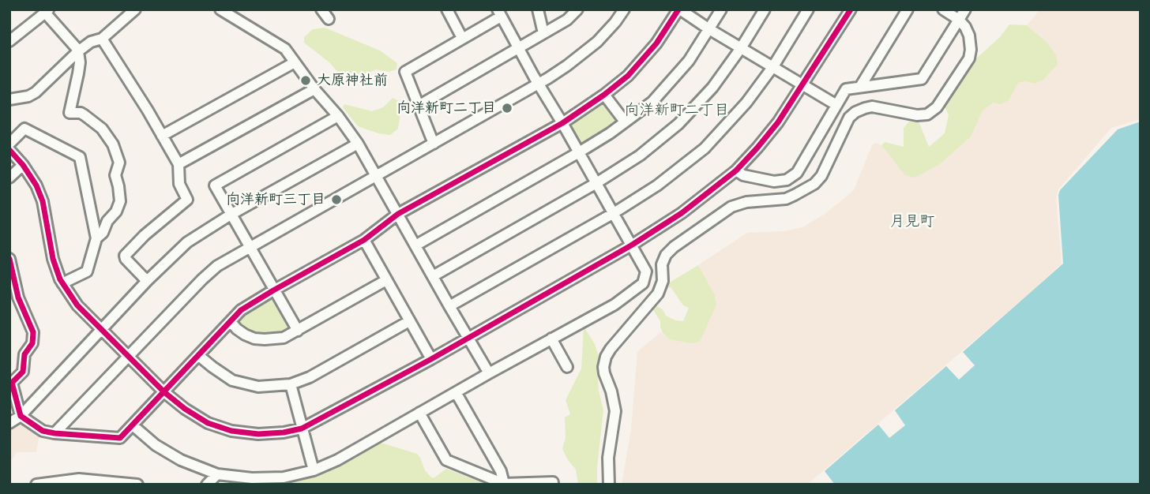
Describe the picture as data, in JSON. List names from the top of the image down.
{
  "districts": ["向洋新町二丁目", "月見町"],
  "places": ["大原神社前", "向洋新町二丁目", "向洋新町三丁目"]
}
